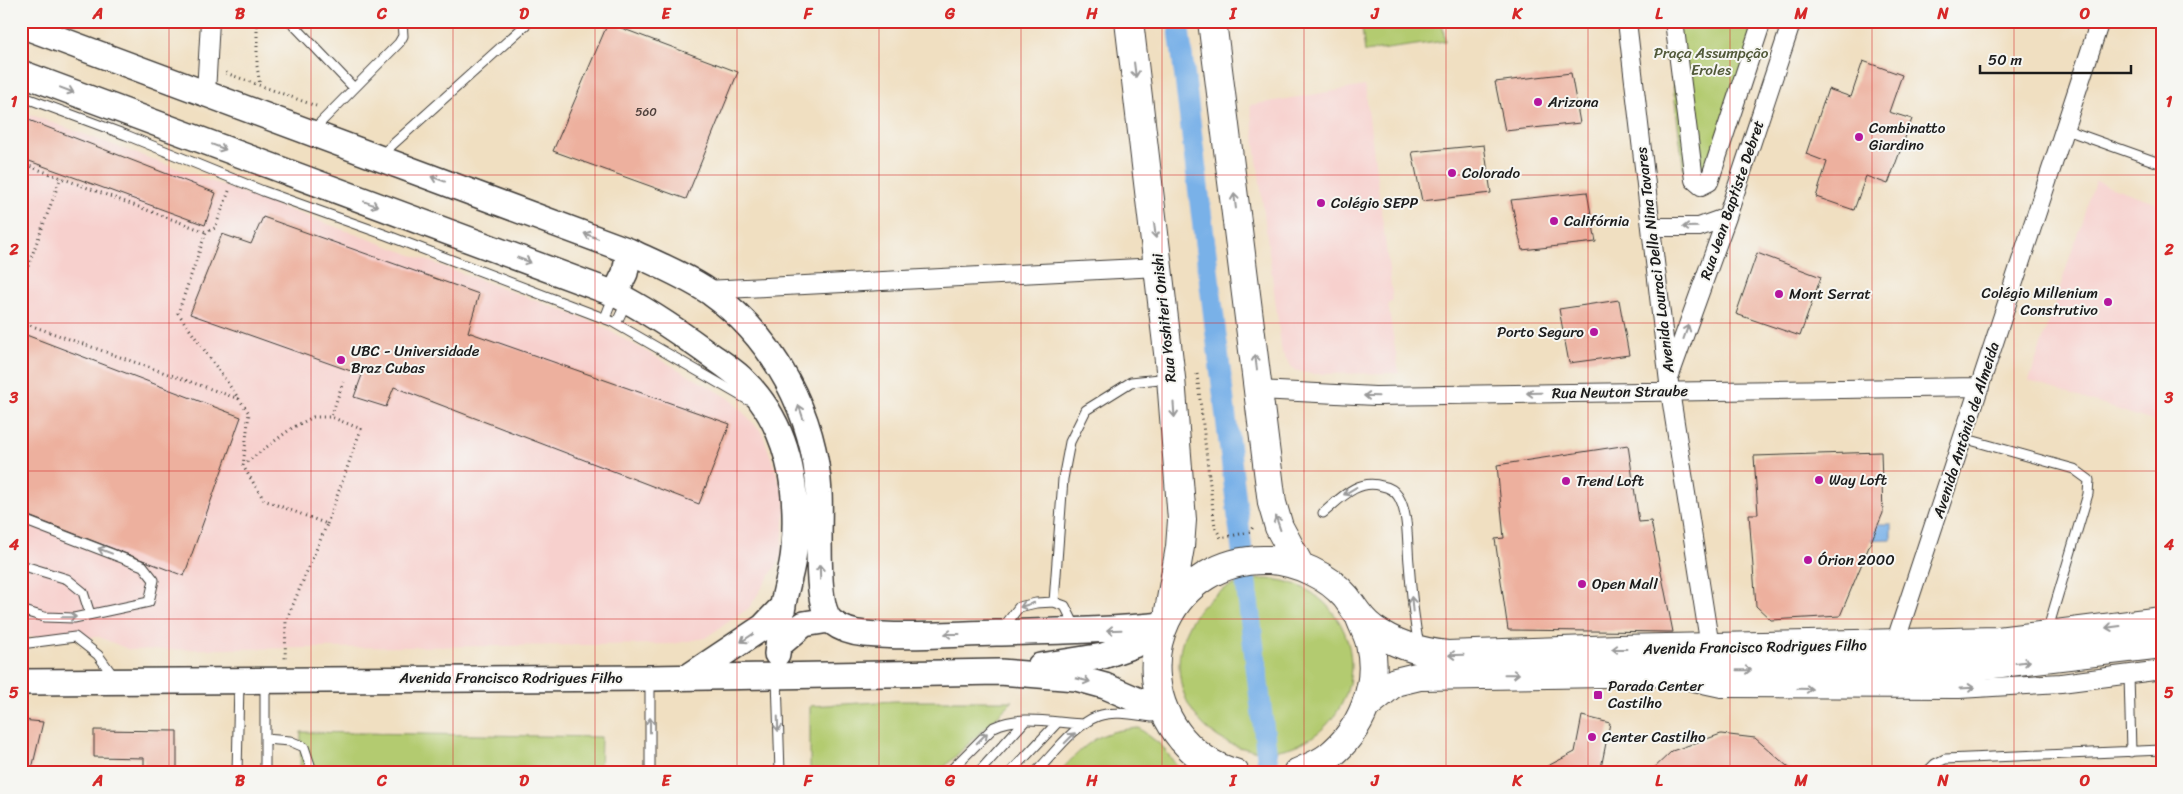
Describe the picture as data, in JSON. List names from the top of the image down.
{
  "streets": {
    "main road": ["Rua Yoshiteri Onishi", "Avenida Francisco Rodrigues Filho"],
    "street": [
      "Rua Jean Baptiste Debret",
      "Avenida Louraci Della Nina Tavares",
      "Rua Newton Straube",
      "Avenida Antônio de Almeida"
    ]
  },
  "crossings": [
    ["Rua Jean Baptiste Debret", "Avenida Louraci Della Nina Tavares"],
    ["Rua Jean Baptiste Debret", "Rua Newton Straube"],
    ["Avenida Louraci Della Nina Tavares", "Rua Newton Straube"],
    ["Avenida Louraci Della Nina Tavares", "Avenida Francisco Rodrigues Filho"],
    ["Rua Yoshiteri Onishi", "Avenida Francisco Rodrigues Filho"],
    ["Rua Newton Straube", "Avenida Antônio de Almeida"],
    ["Avenida Antônio de Almeida", "Avenida Francisco Rodrigues Filho"]
  ],
  "one_way": ["Rua Jean Baptiste Debret", "Rua Newton Straube"],
  "parks": ["Praça Assumpção Eroles"],
  "places": {
    "other": [
      "Arizona",
      "Combinatto Giardino",
      "Colorado",
      "Colégio SEPP",
      "Califórnia",
      "Mont Serrat",
      "Colégio Millenium Construtivo",
      "Porto Seguro",
      "UBC - Universidade Braz Cubas",
      "Way Loft",
      "Trend Loft",
      "Órion 2000",
      "Open Mall",
      "Center Castilho"
    ],
    "transit": ["Parada Center Castilho"]
  },
  "house_numbers": ["560"],
  "scale_bar": "50 m",
  "grid": {
    "columns": [
      "A",
      "B",
      "C",
      "D",
      "E",
      "F",
      "G",
      "H",
      "I",
      "J",
      "K",
      "L",
      "M",
      "N",
      "O"
    ],
    "rows": [
      "1",
      "2",
      "3",
      "4",
      "5"
    ]
  }
}
